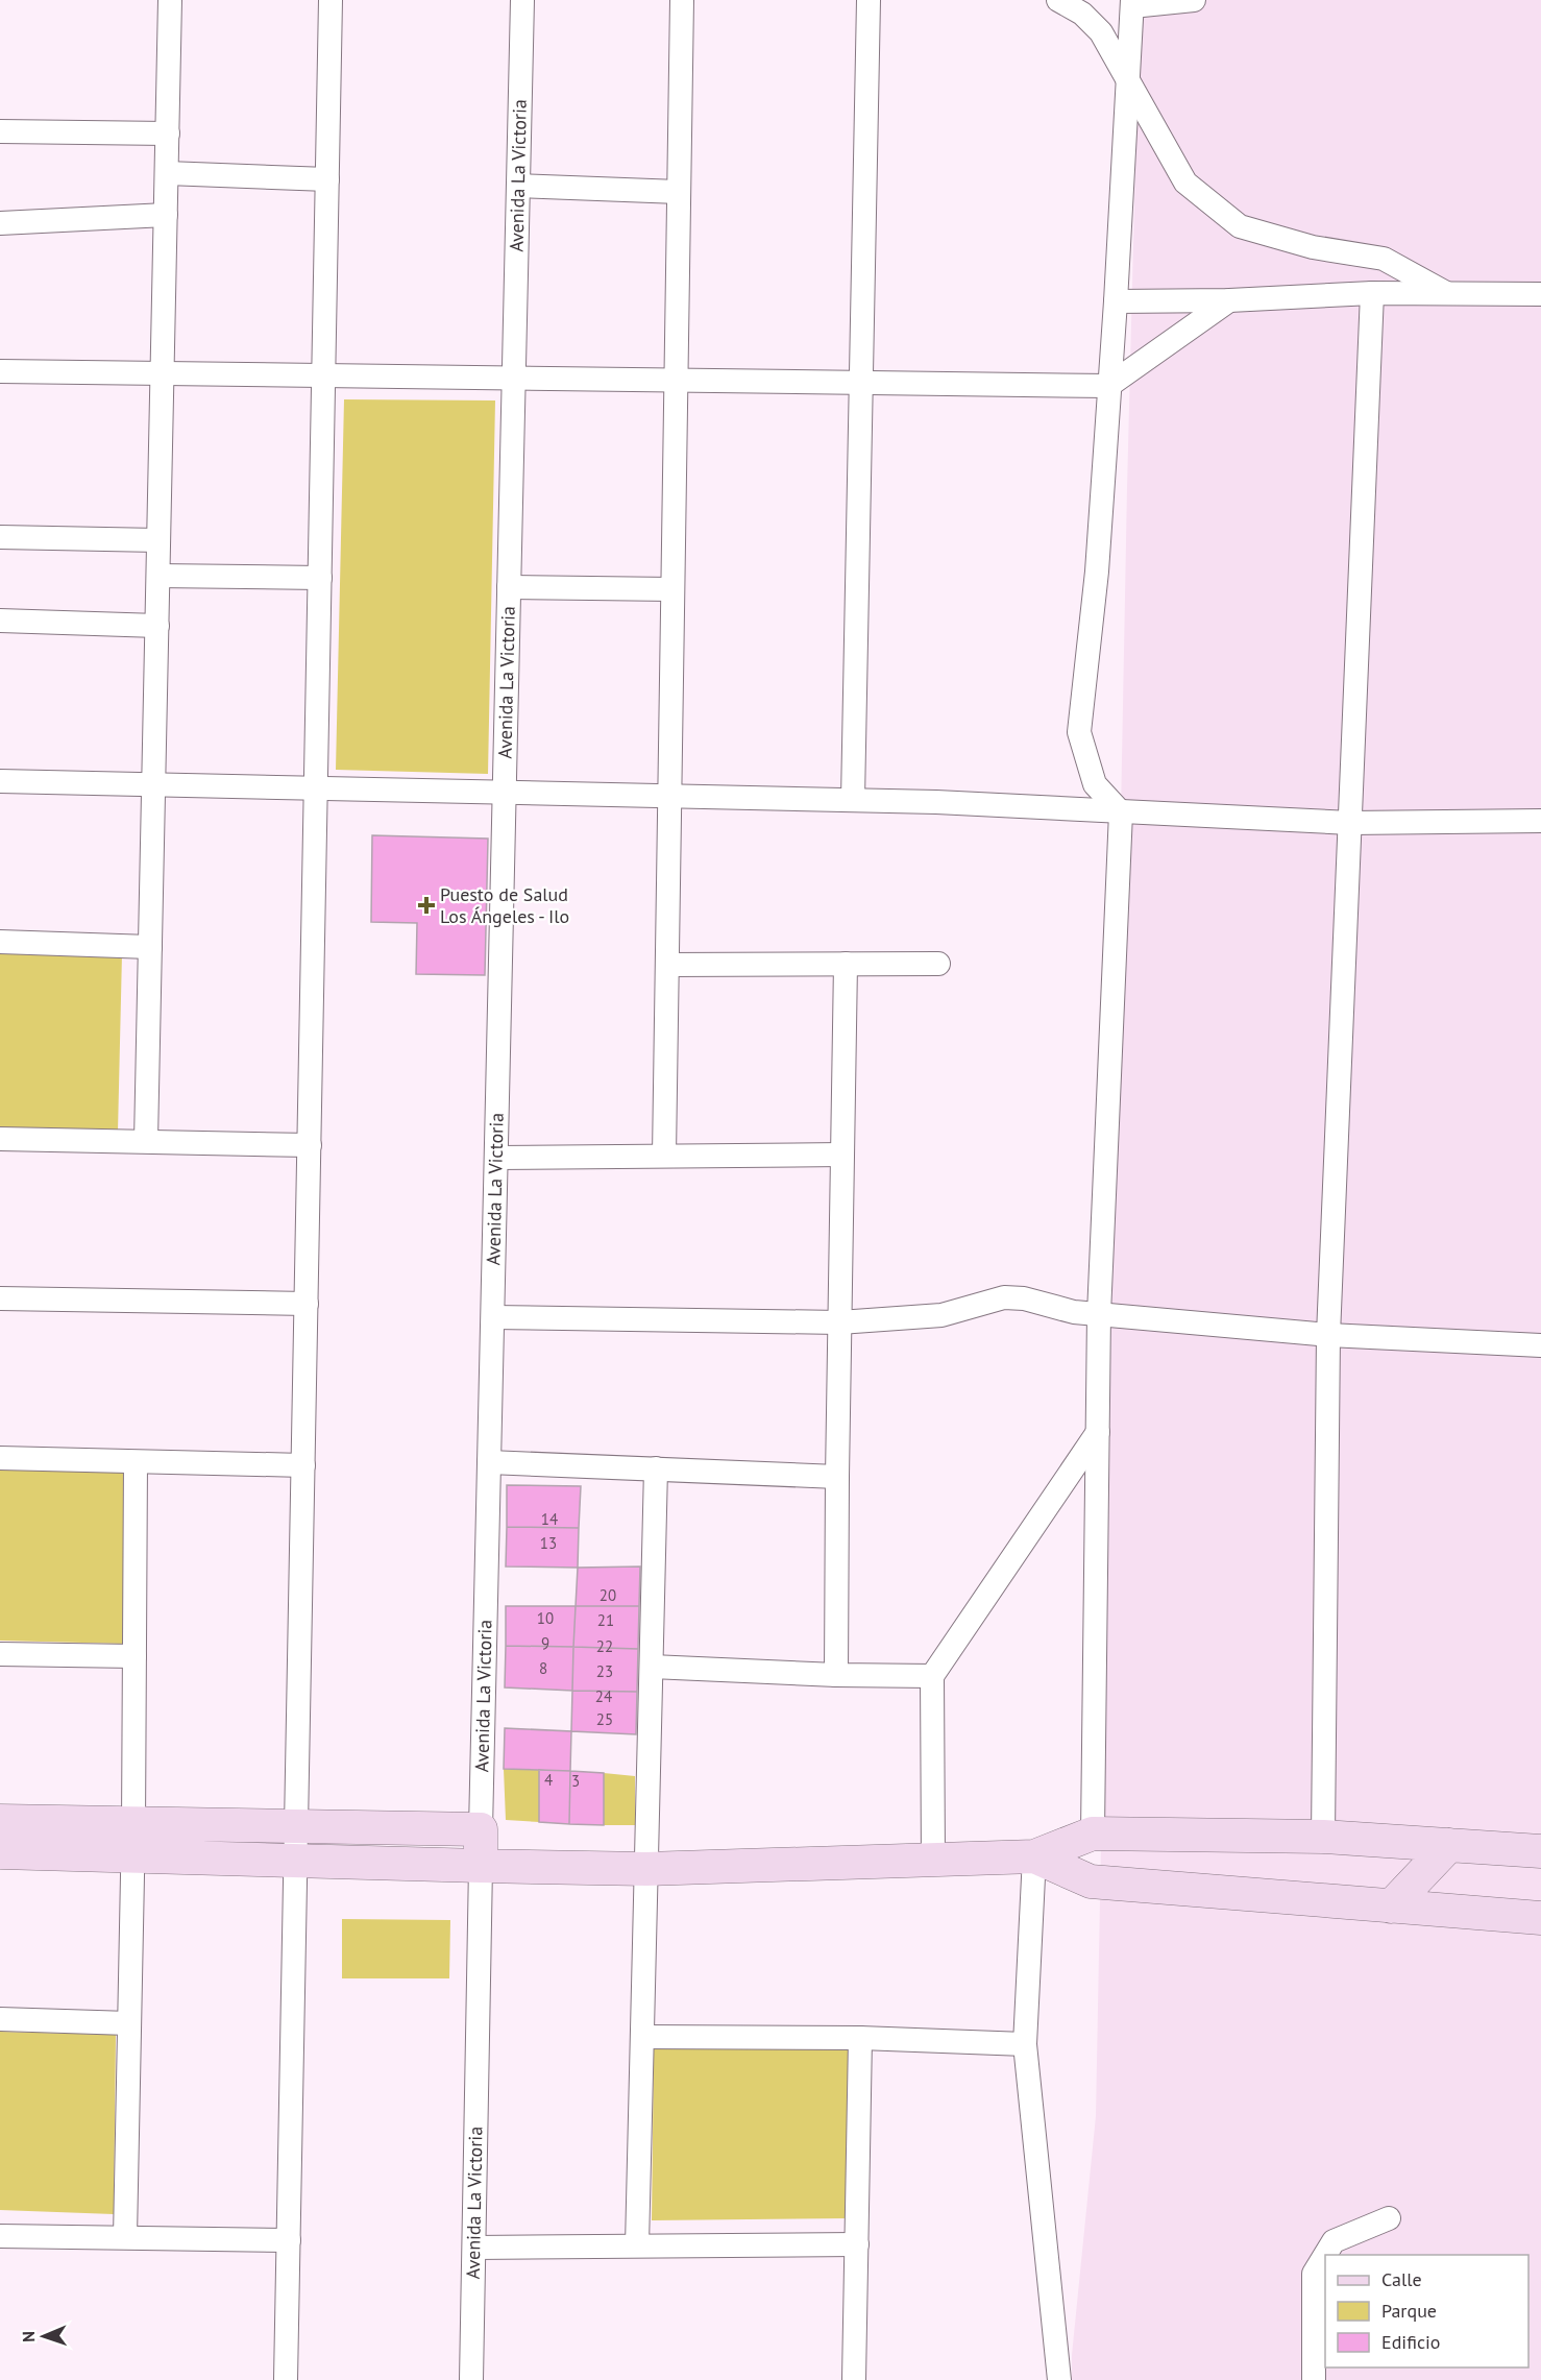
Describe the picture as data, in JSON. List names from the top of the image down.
{
  "streets": {
    "street": ["Avenida La Victoria"]
  },
  "places": {
    "health": ["Puesto de Salud Los Ángeles - Ilo"]
  },
  "house_numbers": [
    "14",
    "13",
    "20",
    "10",
    "21",
    "9",
    "22",
    "8",
    "23",
    "24",
    "25",
    "4",
    "3"
  ],
  "legend": ["Calle", "Parque", "Edificio"],
  "north": "left"
}
